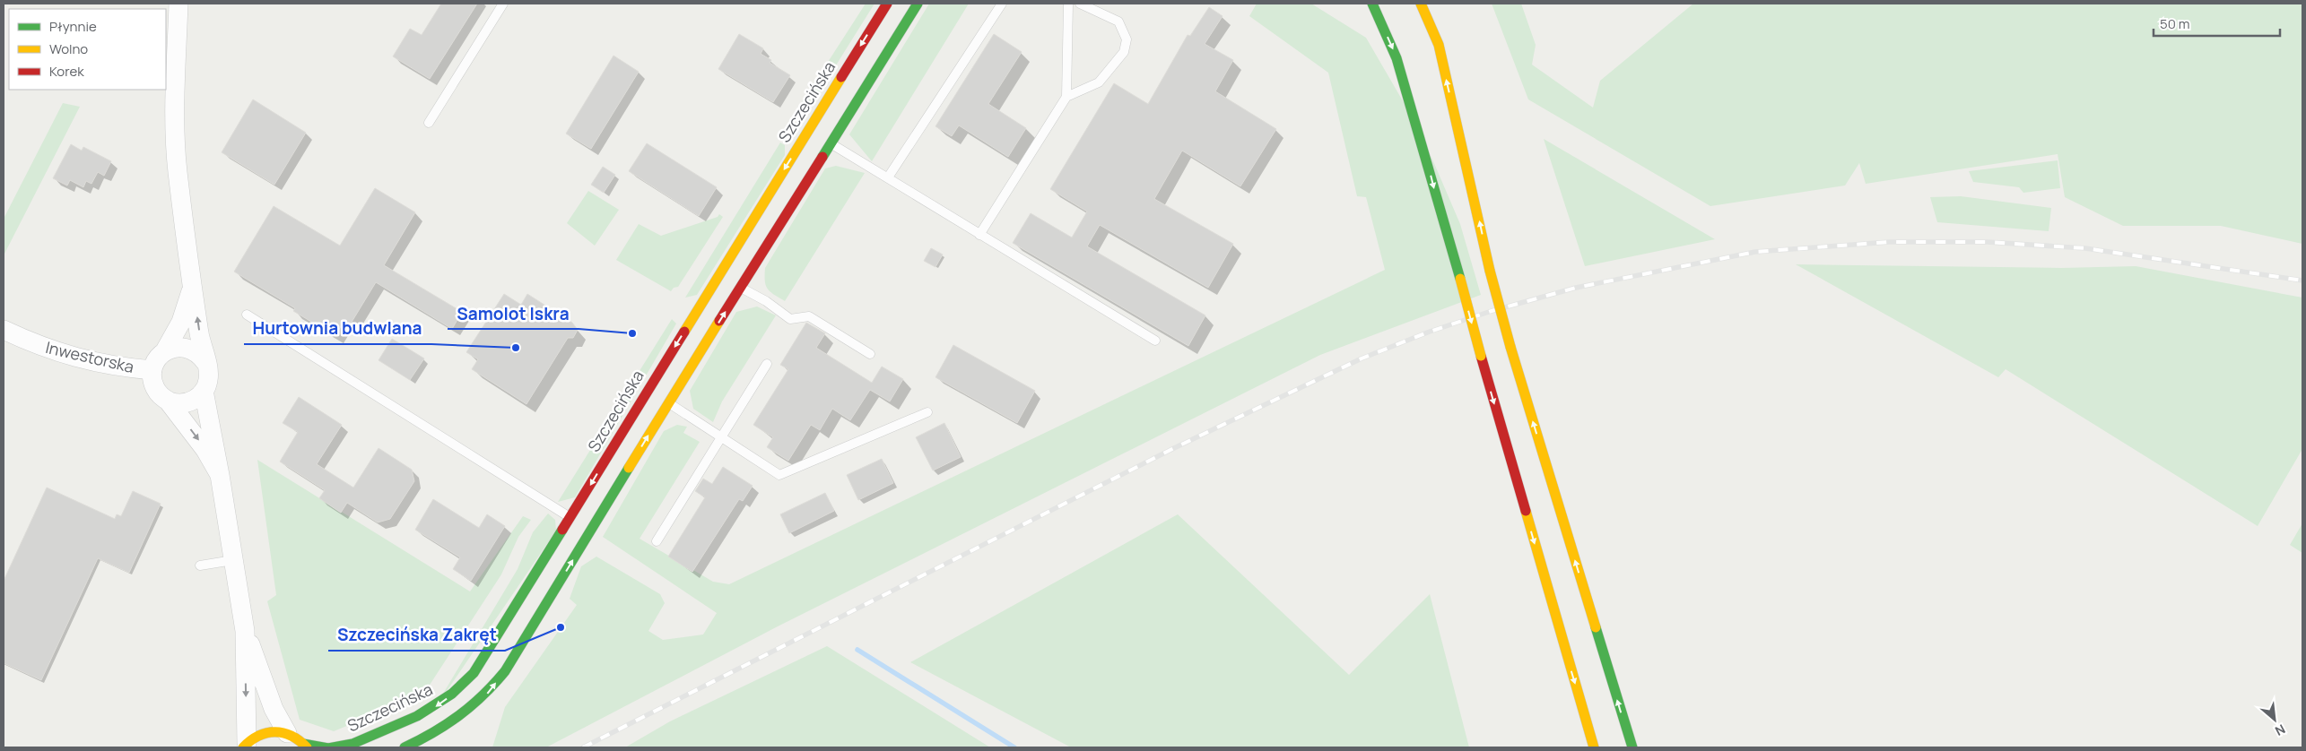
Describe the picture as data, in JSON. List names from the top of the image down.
{
  "streets": {
    "main road": ["Szczecińska"],
    "street": ["Inwestorska"]
  },
  "places": ["Samolot Iskra", "Hurtownia budwlana", "Szczecińska Zakręt"],
  "legend": ["Płynnie", "Wolno", "Korek"],
  "scale_bar": "50 m",
  "north": "bottom right"
}
